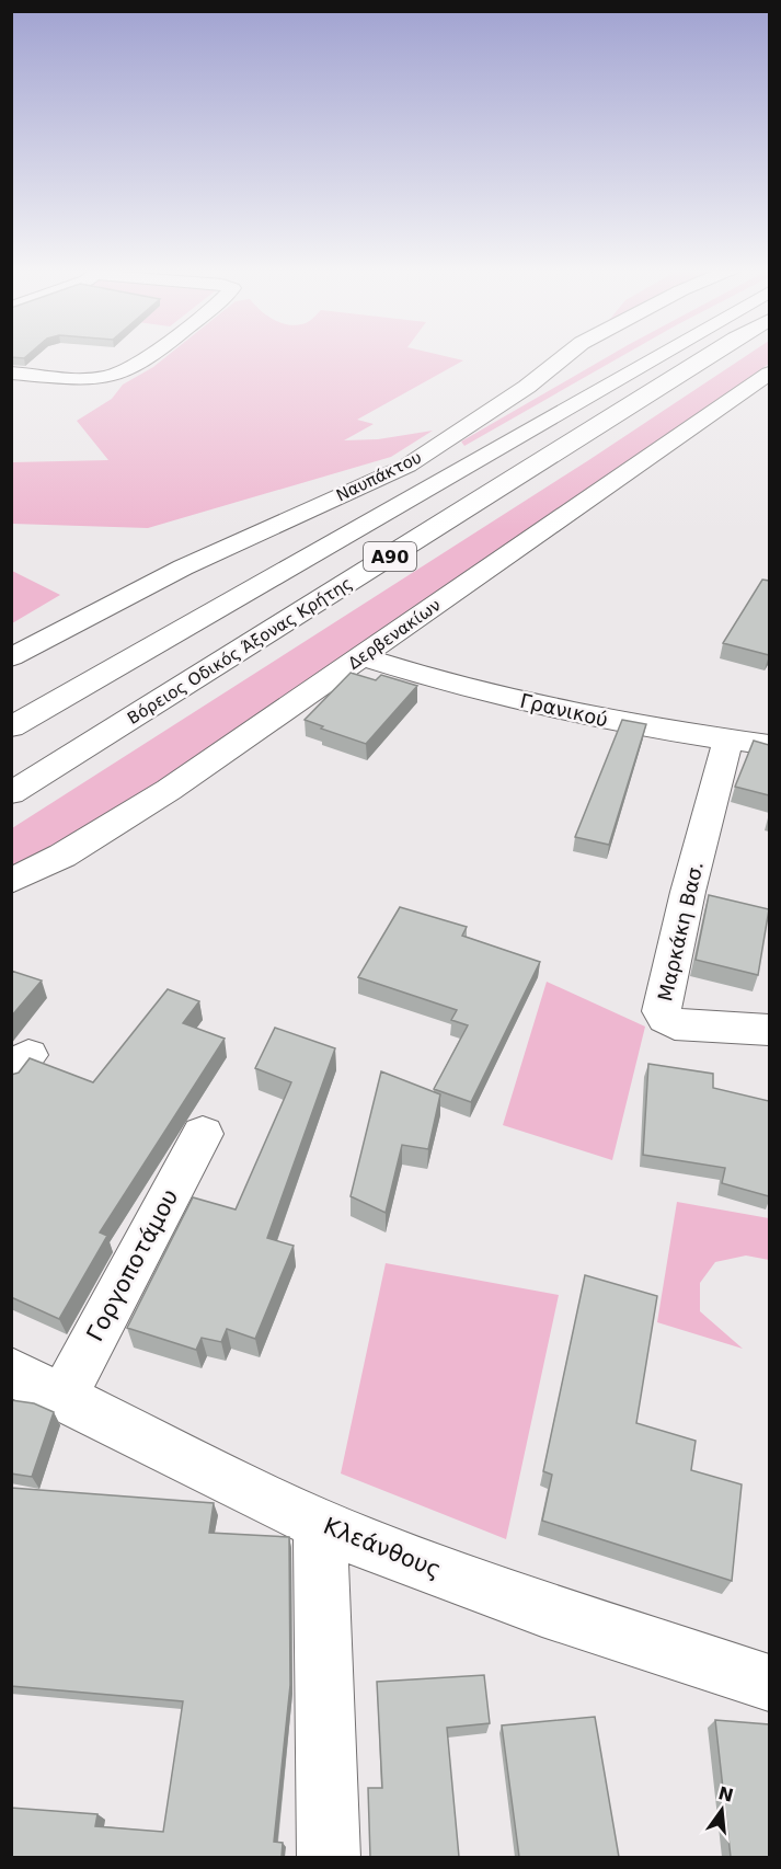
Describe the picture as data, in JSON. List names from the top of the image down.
{
  "streets": {
    "main road": [
      "Ναυπάκτου",
      "Α90",
      "Δερβενακίων",
      "Βόρειος Οδικός Άξονας Κρήτης",
      "Γρανικού",
      "Μαρκάκη Βασ.",
      "Γοργοποτάμου",
      "Κλεάνθους"
    ]
  },
  "crossings": [
    ["Δερβενακίων", "Γρανικού"],
    ["Γρανικού", "Μαρκάκη Βασ."],
    ["Γοργοποτάμου", "Κλεάνθους"]
  ],
  "north": "top"
}
